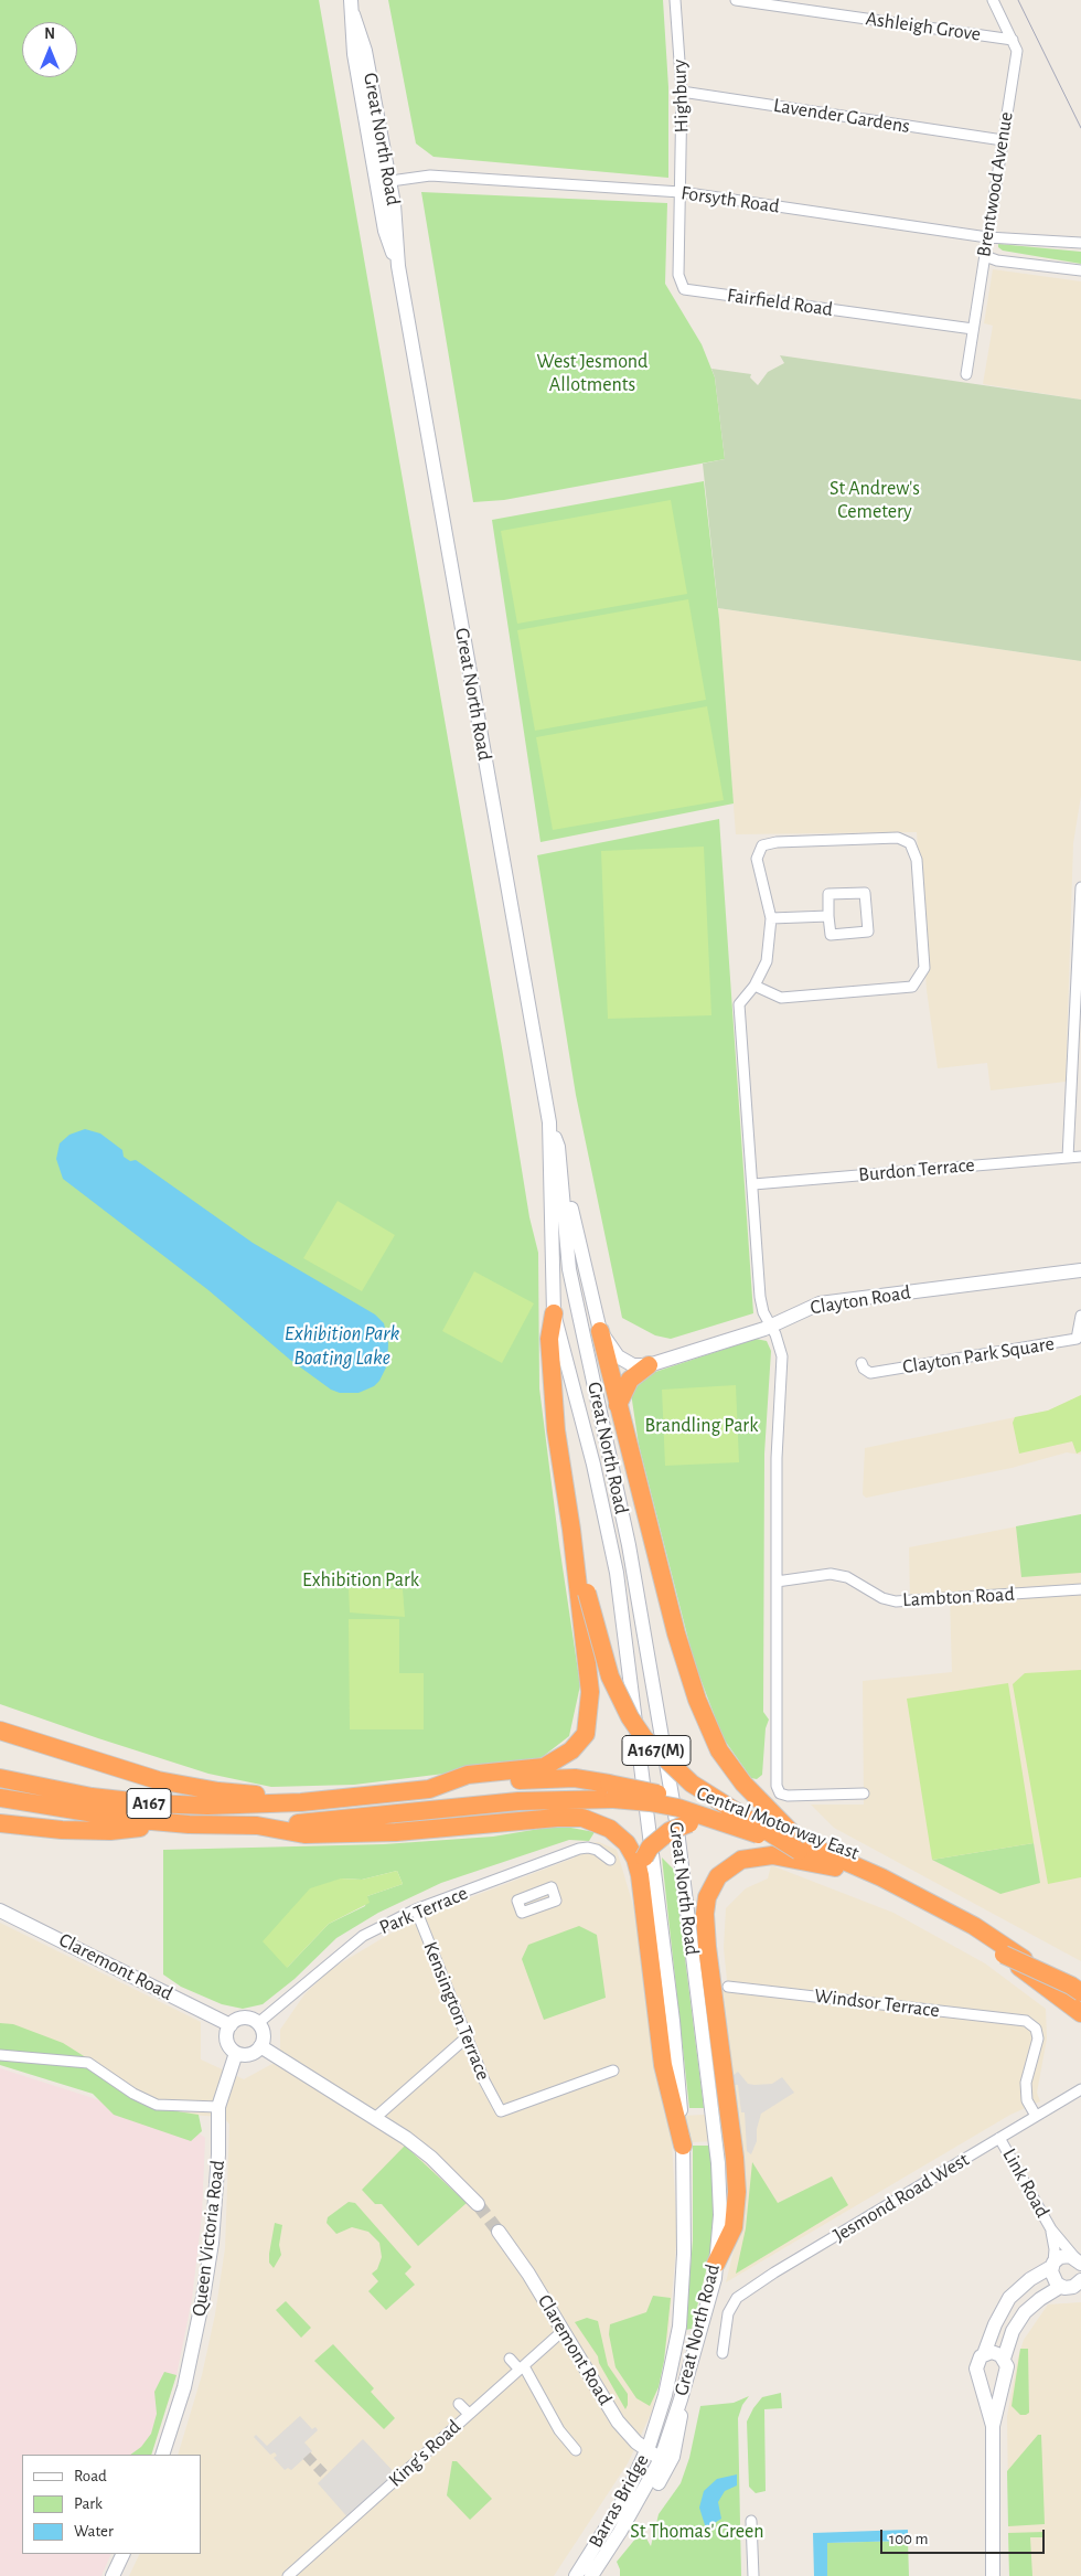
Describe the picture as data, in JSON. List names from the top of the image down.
{
  "streets": {
    "highway": ["A167(M)", "A167", "Central Motorway East"],
    "main road": [
      "Great North Road",
      "Clayton Road",
      "Claremont Road",
      "Queen Victoria Road",
      "Barras Bridge"
    ],
    "street": [
      "Ashleigh Grove",
      "Highbury",
      "Lavender Gardens",
      "Brentwood Avenue",
      "Forsyth Road",
      "Fairfield Road",
      "Burdon Terrace",
      "Clayton Park Square",
      "Lambton Road",
      "Park Terrace",
      "Windsor Terrace",
      "Kensington Terrace",
      "Link Road",
      "Jesmond Road West",
      "King's Road"
    ]
  },
  "crossings": [
    ["Ashleigh Grove", "Brentwood Avenue"],
    ["Highbury", "Lavender Gardens"],
    ["Highbury", "Forsyth Road"],
    ["Highbury", "Fairfield Road"],
    ["Lavender Gardens", "Brentwood Avenue"],
    ["Great North Road", "Forsyth Road"],
    ["Great North Road", "A167(M)"],
    ["Great North Road", "Claremont Road"],
    ["Great North Road", "Barras Bridge"],
    ["Brentwood Avenue", "Forsyth Road"],
    ["Brentwood Avenue", "Fairfield Road"],
    ["Forsyth Road", "Fairfield Road"],
    ["A167(M)", "Central Motorway East"],
    ["A167", "Central Motorway East"],
    ["Park Terrace", "Claremont Road"],
    ["Park Terrace", "Kensington Terrace"],
    ["Park Terrace", "Queen Victoria Road"],
    ["Claremont Road", "Queen Victoria Road"],
    ["Claremont Road", "King's Road"],
    ["Claremont Road", "Barras Bridge"],
    ["Windsor Terrace", "Jesmond Road West"],
    ["Link Road", "Jesmond Road West"]
  ],
  "water": ["Exhibition Park Boating Lake"],
  "parks": [
    "West Jesmond Allotments",
    "St Andrew's Cemetery",
    "Brandling Park",
    "Exhibition Park",
    "St Thomas' Green"
  ],
  "legend": ["Road", "Park", "Water"],
  "scale_bar": "100 m",
  "north": "top"
}
